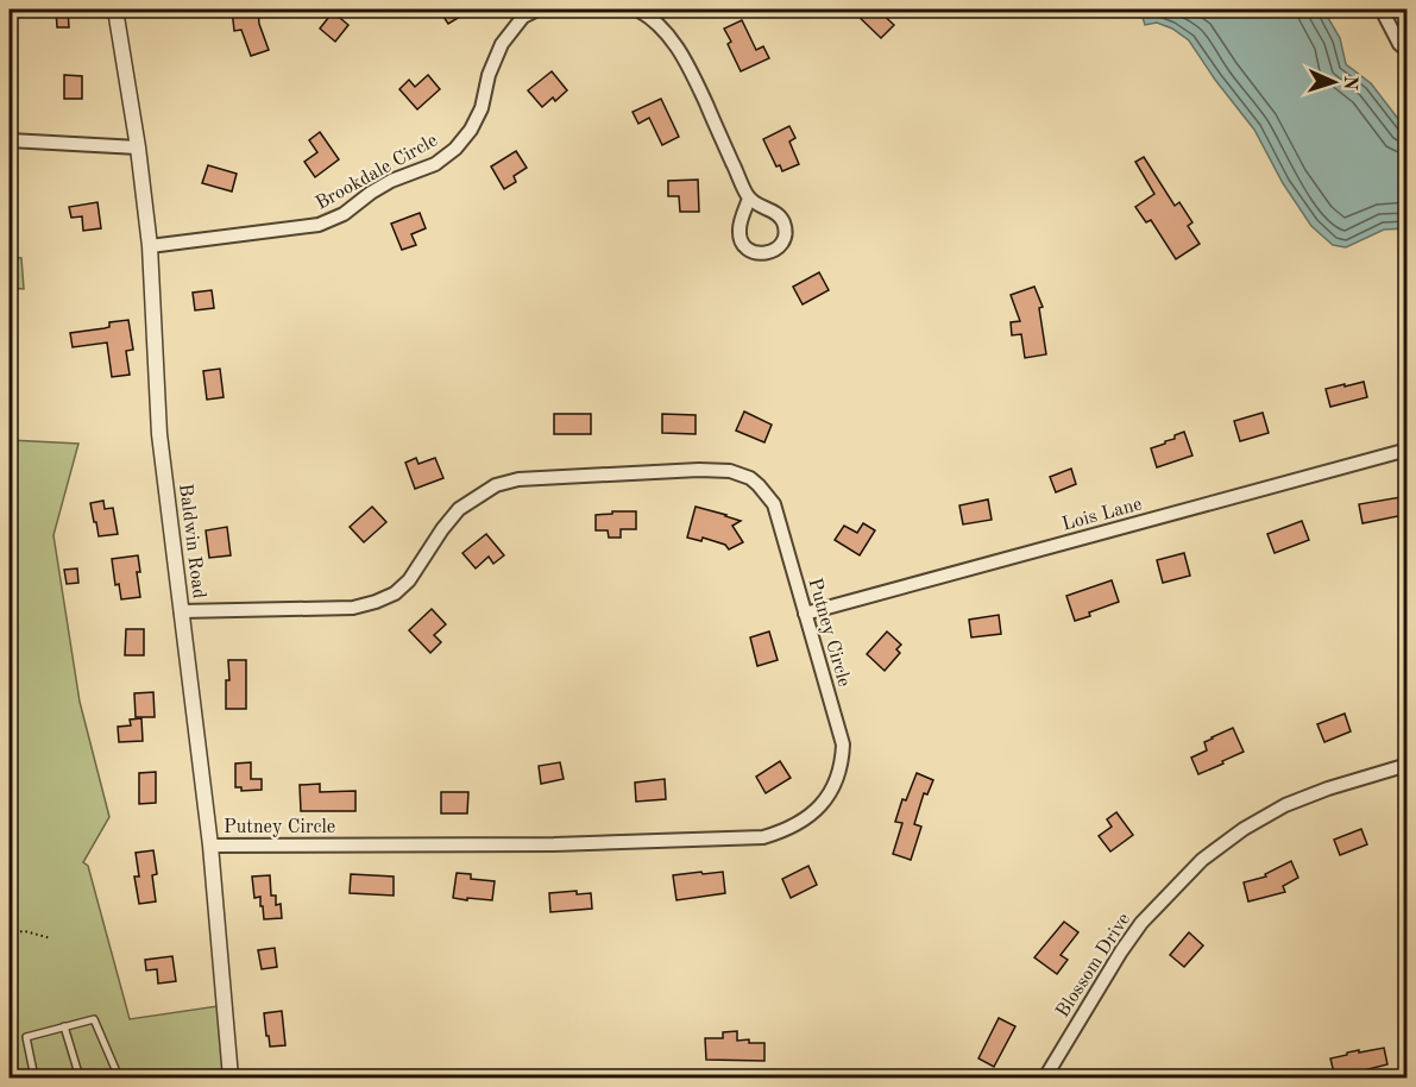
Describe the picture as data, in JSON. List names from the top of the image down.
{
  "streets": {
    "street": [
      "Brookdale Circle",
      "Lois Lane",
      "Baldwin Road",
      "Putney Circle",
      "Blossom Drive"
    ]
  },
  "crossings": [
    ["Brookdale Circle", "Baldwin Road"],
    ["Lois Lane", "Putney Circle"],
    ["Baldwin Road", "Putney Circle"]
  ],
  "north": "right"
}
